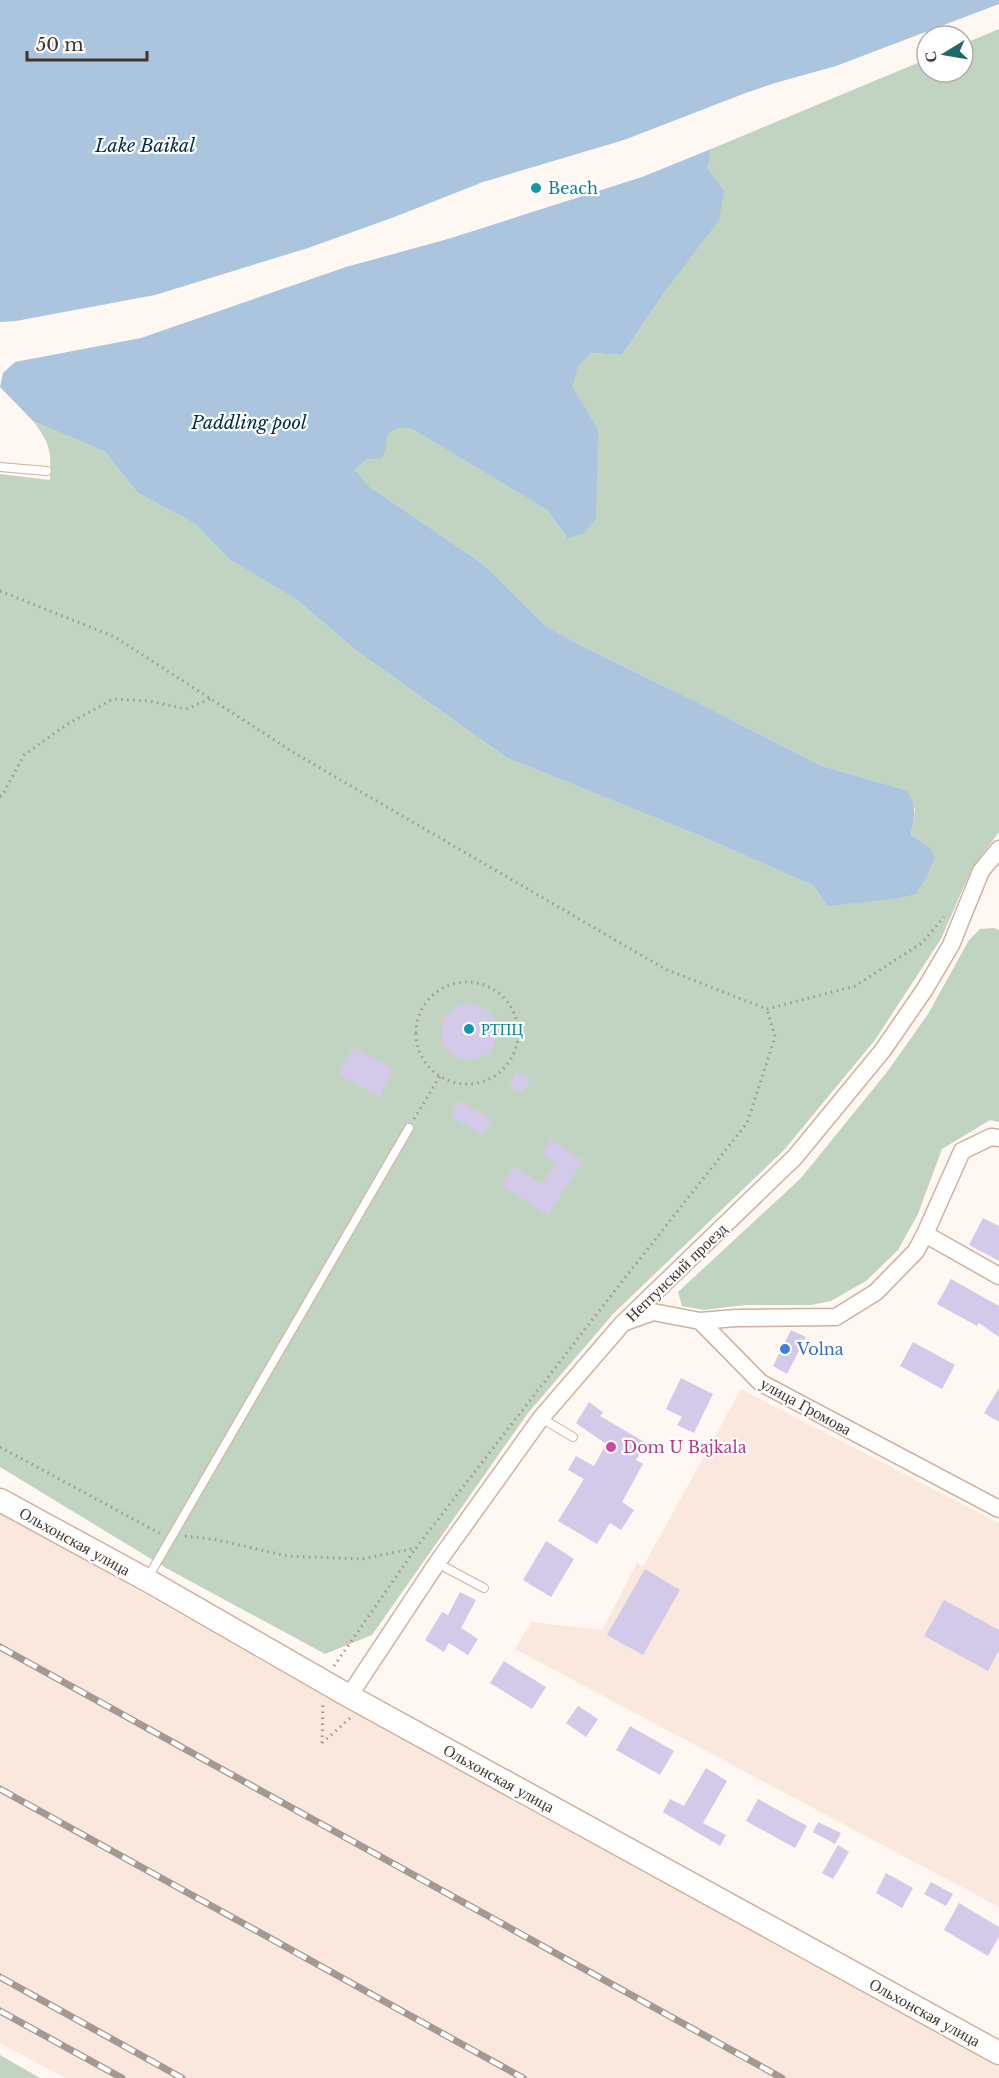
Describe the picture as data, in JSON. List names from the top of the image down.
{
  "streets": {
    "street": ["Нептунский проезд", "улица Громова", "Ольхонская улица"]
  },
  "crossings": [
    ["Нептунский проезд", "Ольхонская улица"]
  ],
  "water": ["Lake Baikal", "Paddling pool"],
  "places": [
    "Beach",
    "РТПЦ",
    "Volna",
    "Dom U Bajkala"
  ],
  "scale_bar": "50 m",
  "north": "left"
}
